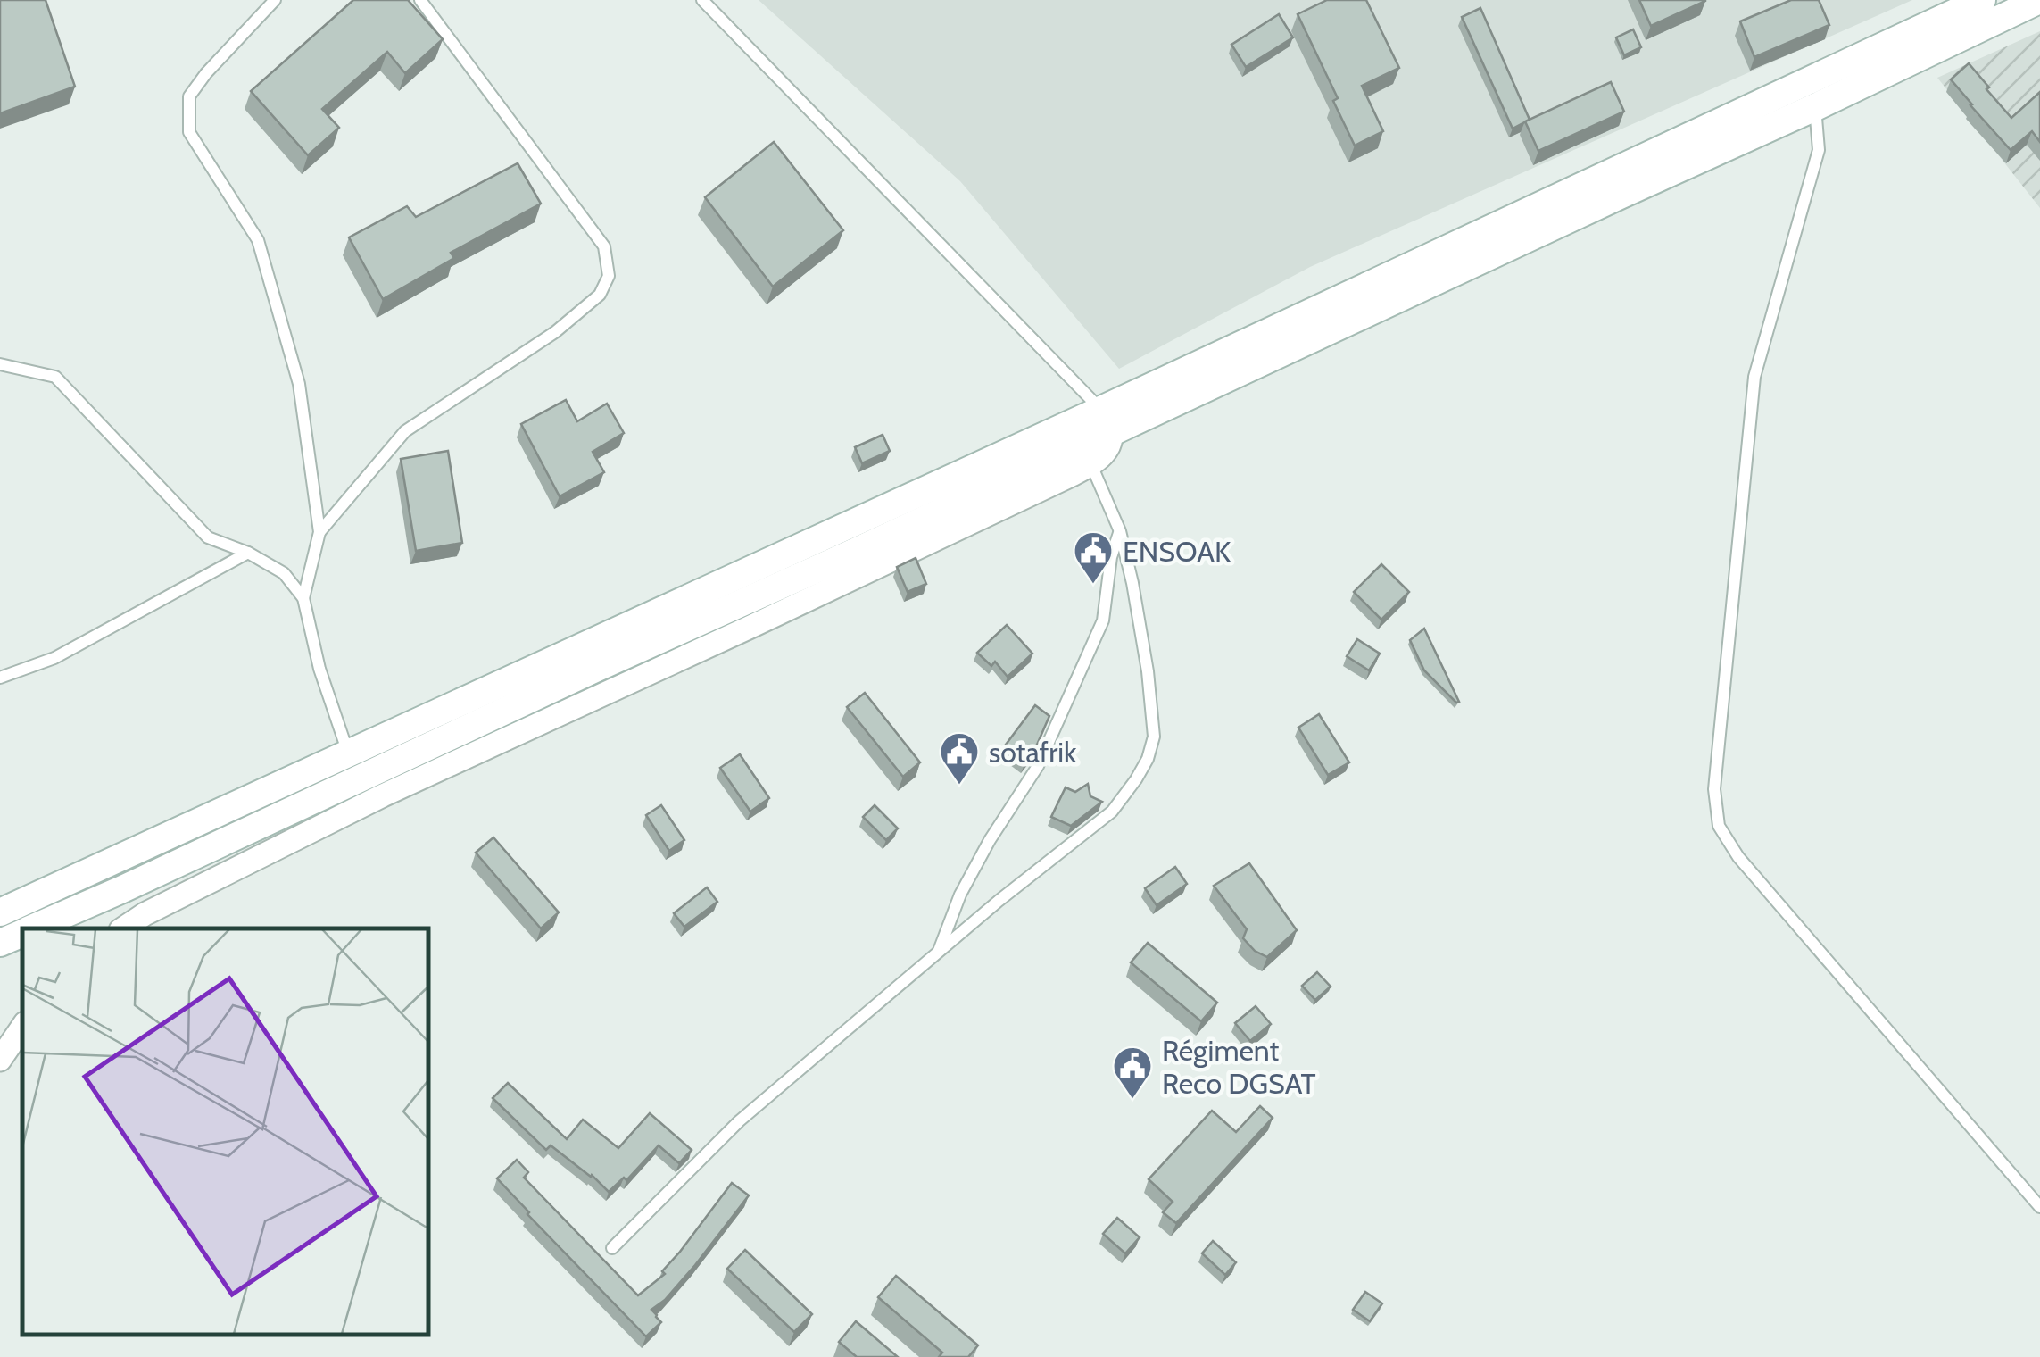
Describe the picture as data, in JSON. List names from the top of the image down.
{
  "places": {
    "public building": ["ENSOAK", "sotafrik", "Régiment Reco DGSAT"]
  }
}
